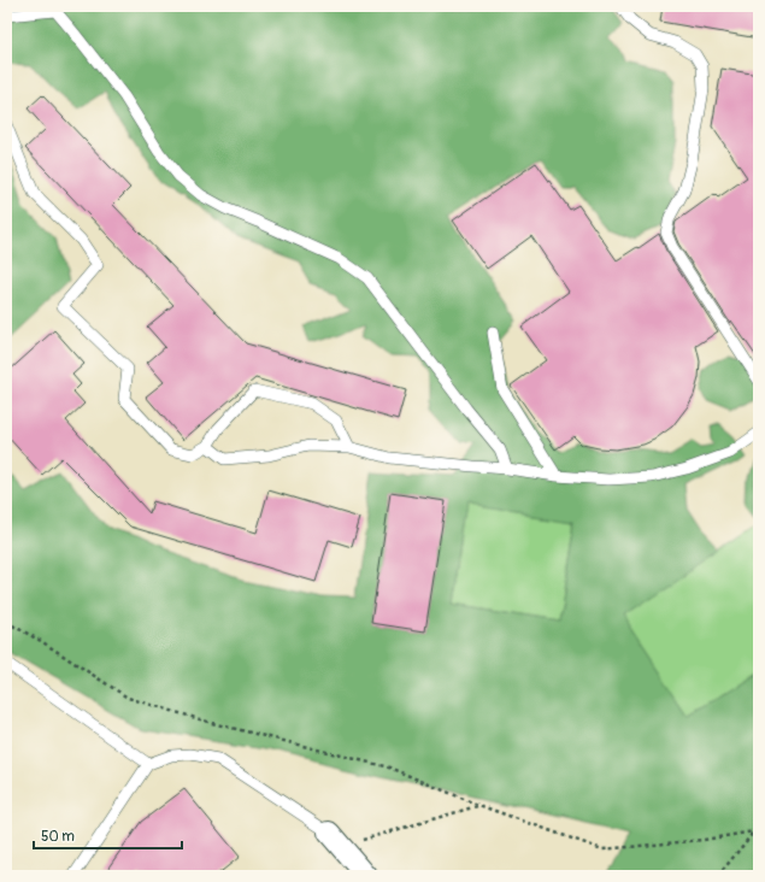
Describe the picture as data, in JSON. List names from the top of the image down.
{
  "scale_bar": "50 m"
}
